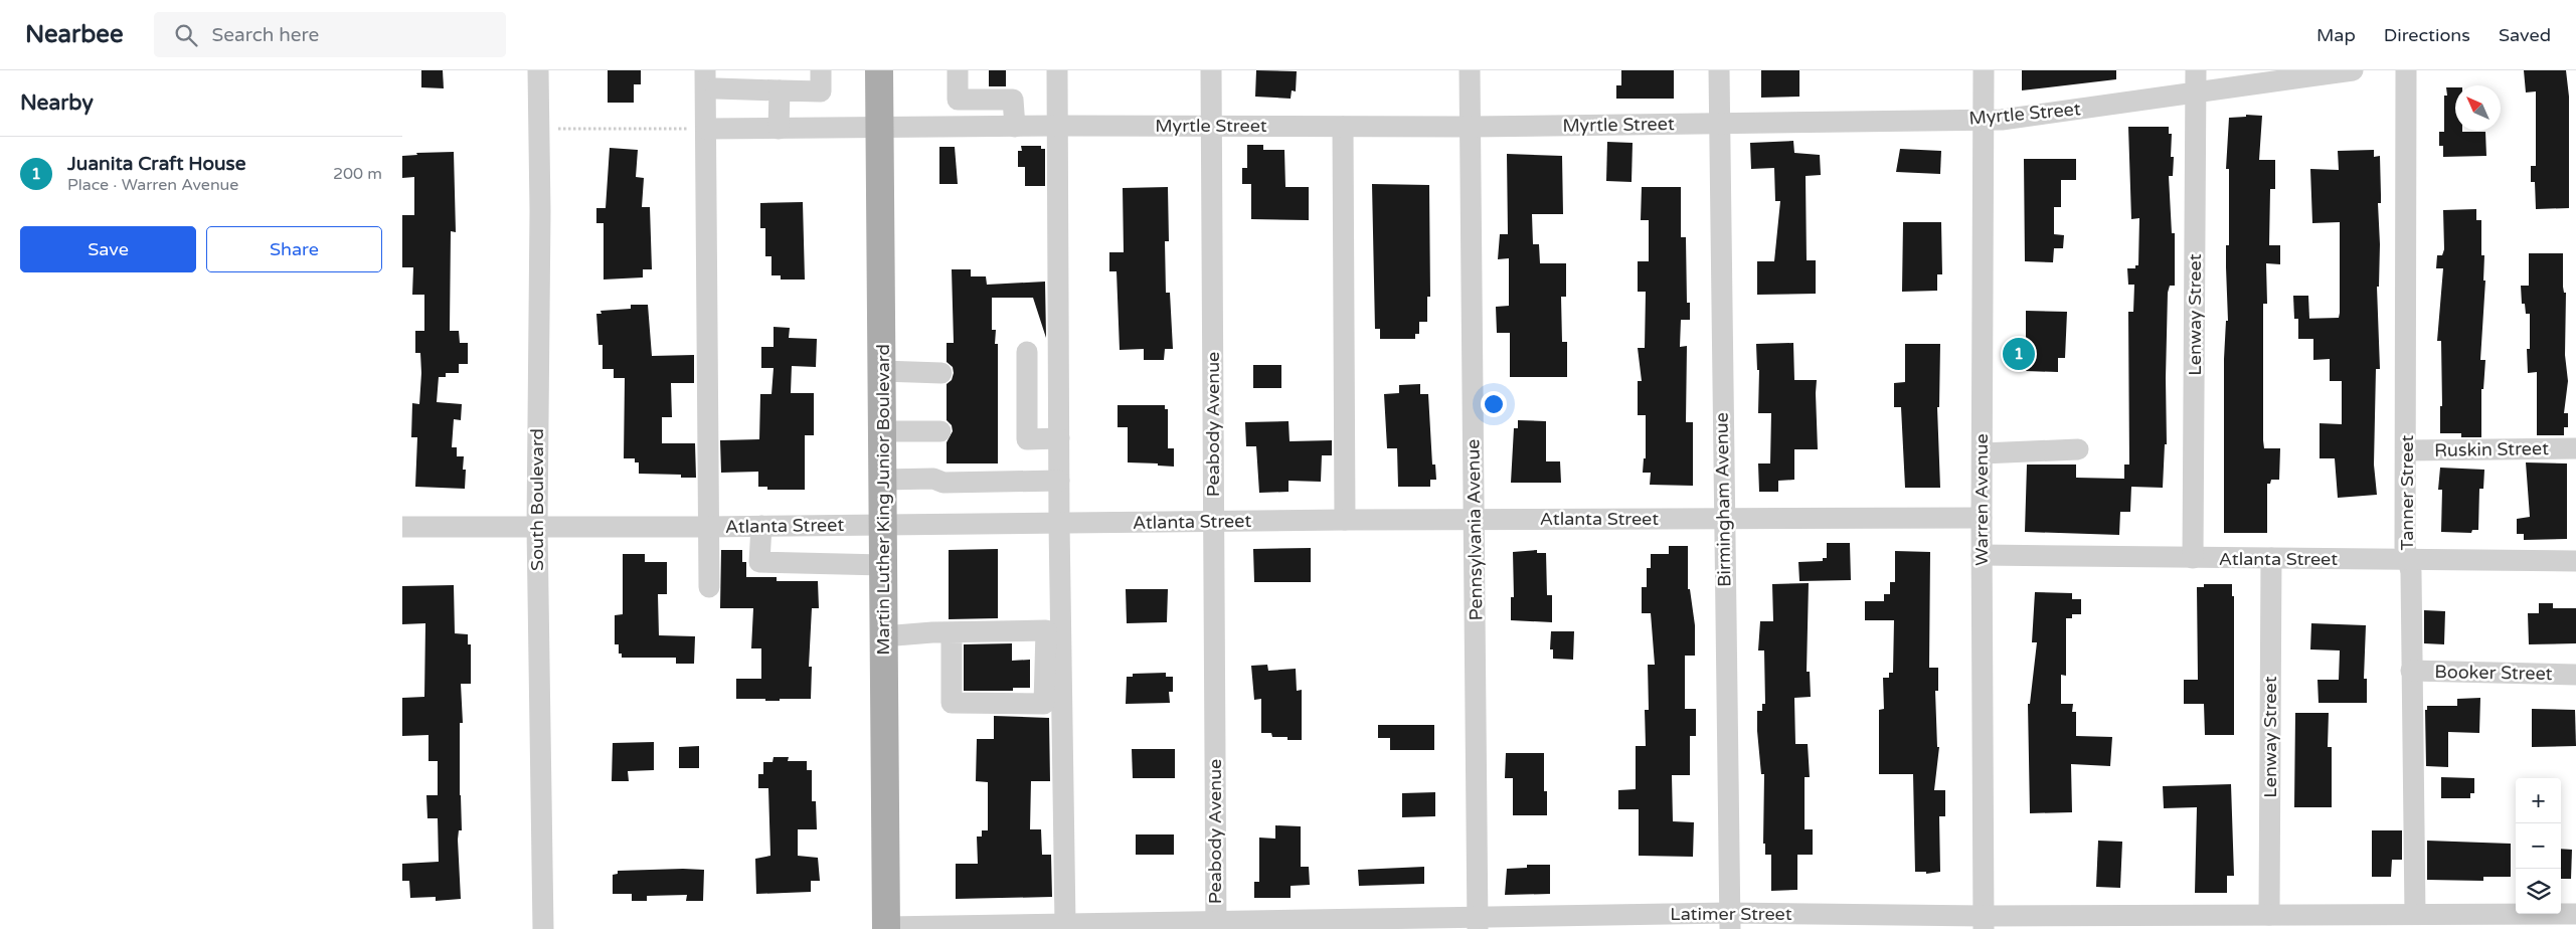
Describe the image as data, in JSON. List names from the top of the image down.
{
  "streets": {
    "main road": ["Martin Luther King Junior Boulevard"],
    "street": [
      "Myrtle Street",
      "Lenway Street",
      "Peabody Avenue",
      "Ruskin Street",
      "Tanner Street",
      "South Boulevard",
      "Birmingham Avenue",
      "Warren Avenue",
      "Atlanta Street",
      "Pennsylvania Avenue",
      "Booker Street",
      "Latimer Street"
    ]
  },
  "crossings": [
    ["Myrtle Street", "Lenway Street"],
    ["Myrtle Street", "Peabody Avenue"],
    ["Myrtle Street", "Martin Luther King Junior Boulevard"],
    ["Myrtle Street", "Birmingham Avenue"],
    ["Myrtle Street", "Warren Avenue"],
    ["Myrtle Street", "Pennsylvania Avenue"],
    ["Lenway Street", "Atlanta Street"],
    ["Lenway Street", "Latimer Street"],
    ["Peabody Avenue", "Atlanta Street"],
    ["Peabody Avenue", "Latimer Street"],
    ["Ruskin Street", "Tanner Street"],
    ["Tanner Street", "Atlanta Street"],
    ["Tanner Street", "Booker Street"],
    ["Tanner Street", "Latimer Street"],
    ["South Boulevard", "Atlanta Street"],
    ["Martin Luther King Junior Boulevard", "Atlanta Street"],
    ["Martin Luther King Junior Boulevard", "Latimer Street"],
    ["Birmingham Avenue", "Atlanta Street"],
    ["Birmingham Avenue", "Latimer Street"],
    ["Warren Avenue", "Atlanta Street"],
    ["Warren Avenue", "Latimer Street"],
    ["Atlanta Street", "Pennsylvania Avenue"],
    ["Pennsylvania Avenue", "Latimer Street"]
  ],
  "north": "top left",
  "page": {
    "header": "Nearbee",
    "search": "Search here",
    "nav": ["Map", "Directions", "Saved"],
    "heading": "Nearby",
    "list": [
      {
        "mark": "1",
        "name": "Juanita Craft House",
        "note": "Place · Warren Avenue",
        "value": "200 m"
      }
    ],
    "buttons": ["Save", "Share"],
    "pins": "1",
    "map_buttons": ["+", "−"]
  }
}
